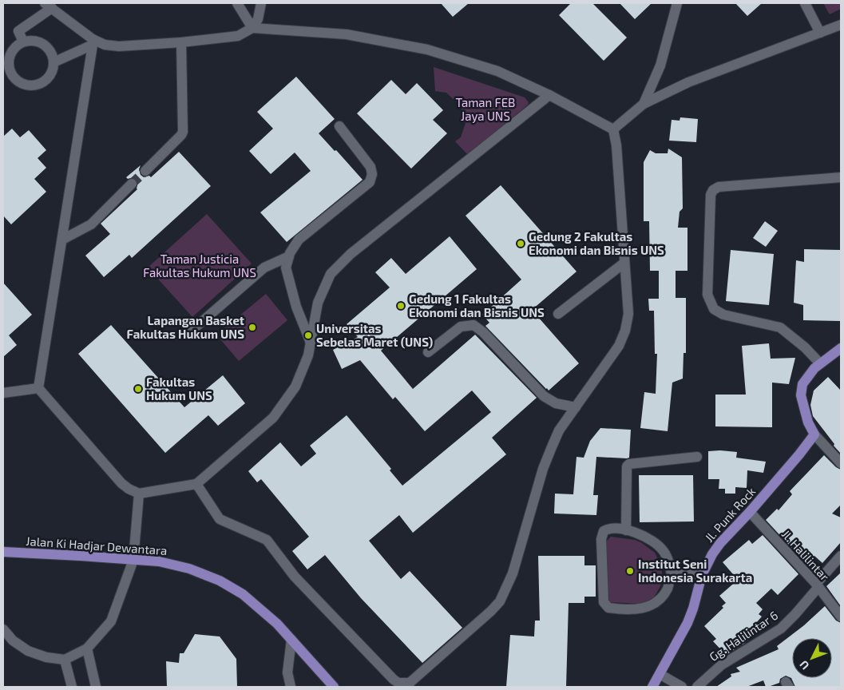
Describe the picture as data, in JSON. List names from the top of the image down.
{
  "streets": {
    "main road": ["Jl. Punk Rock", "Jalan Ki Hadjar Dewantara"],
    "street": ["Jl. Halilintar", "Gg. Halilintar 6"]
  },
  "crossings": [
    ["Jl. Punk Rock", "Jl. Halilintar"],
    ["Jl. Halilintar", "Gg. Halilintar 6"]
  ],
  "parks": ["Taman FEB Jaya UNS", "Taman Justicia Fakultas Hukum UNS"],
  "places": [
    "Gedung 2 Fakultas Ekonomi dan Bisnis UNS",
    "Gedung 1 Fakultas Ekonomi dan Bisnis UNS",
    "Lapangan Basket Fakultas Hukum UNS",
    "Universitas Sebelas Maret (UNS)",
    "Fakultas Hukum UNS",
    "Institut Seni Indonesia Surakarta"
  ],
  "north": "bottom left"
}
